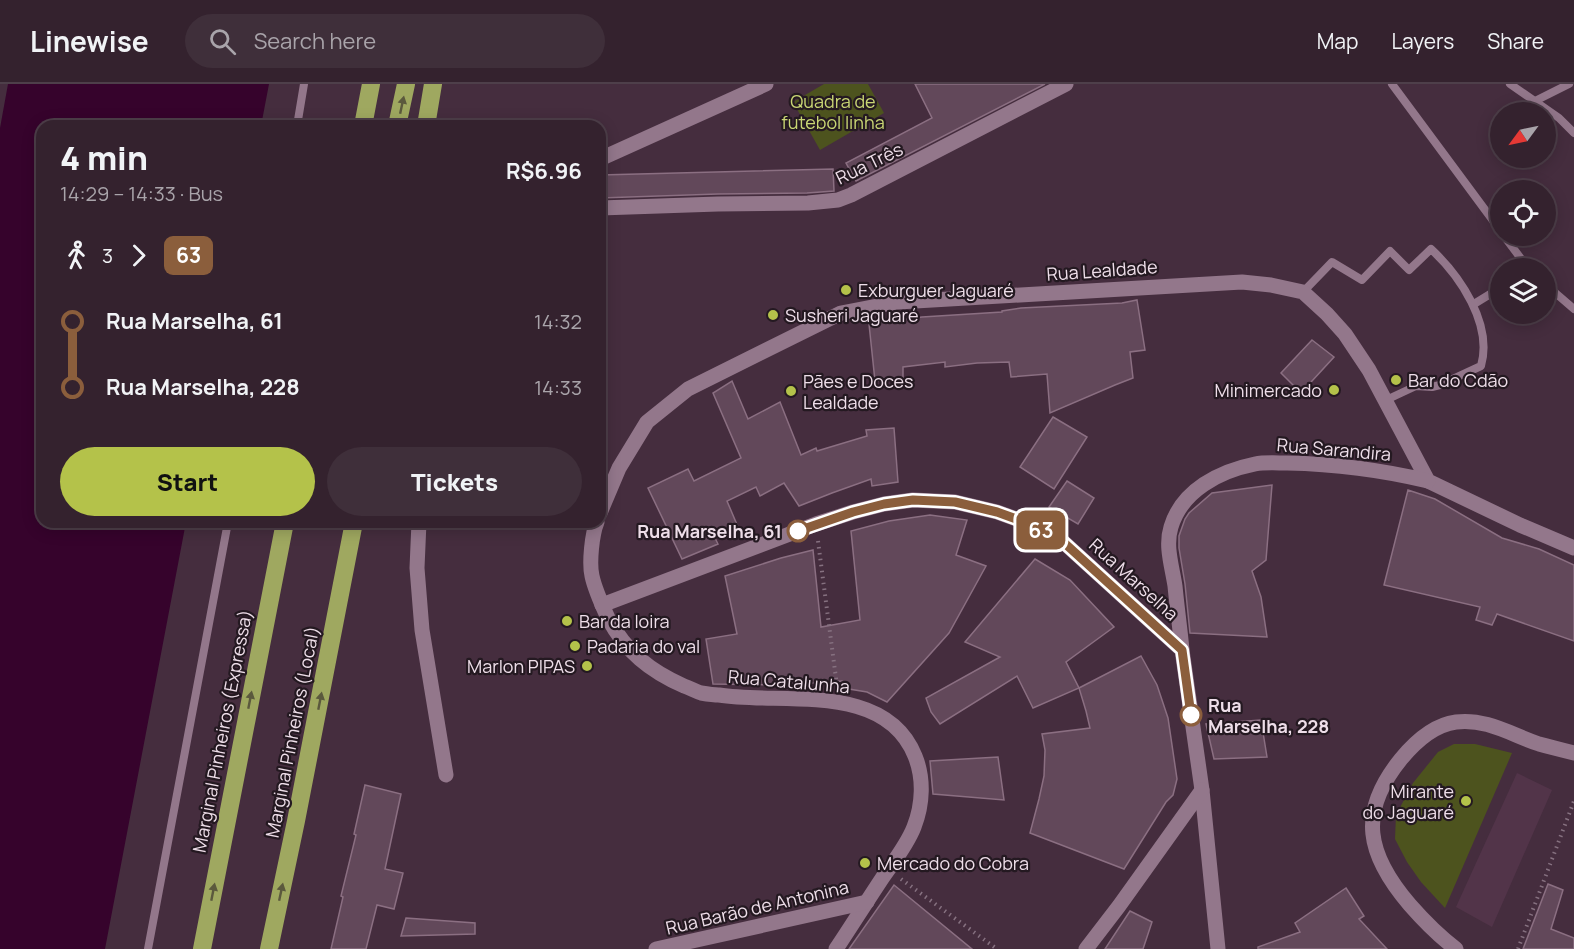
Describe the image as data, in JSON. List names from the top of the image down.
{
  "streets": {
    "highway": ["Marginal Pinheiros (Expressa)", "Marginal Pinheiros (Local)"],
    "street": [
      "Rua Três",
      "Rua Lealdade",
      "Rua Sarandira",
      "Rua Marselha",
      "Rua Catalunha",
      "Rua Barão de Antonina"
    ]
  },
  "crossings": [
    ["Rua Sarandira", "Rua Marselha"],
    ["Rua Marselha", "Rua Catalunha"],
    ["Rua Catalunha", "Rua Barão de Antonina"]
  ],
  "one_way": ["Marginal Pinheiros (Expressa)", "Marginal Pinheiros (Local)"],
  "parks": ["Quadra de futebol linha"],
  "places": [
    "Exburguer Jaguaré",
    "Susheri Jaguaré",
    "Bar do Cdão",
    "Minimercado",
    "Pães e Doces Lealdade",
    "Rua Marselha, 61",
    "Bar da loira",
    "Padaria do val",
    "Marlon PIPAS",
    "Rua Marselha, 228",
    "Mirante do Jaguaré",
    "Mercado do Cobra"
  ],
  "lines": ["bus line 63"],
  "north": "bottom left",
  "page": {
    "header": "Linewise",
    "search": "Search here",
    "nav": ["Map", "Layers", "Share"],
    "on_map": "63",
    "heading": ["4 min", "14:29 – 14:33 · Bus", "R$6.96"],
    "legs": ["3", "63"],
    "list": [
      {
        "name": "Rua Marselha, 61",
        "value": "14:32"
      },
      {
        "name": "Rua Marselha, 228",
        "value": "14:33"
      }
    ],
    "buttons": ["Start", "Tickets"]
  }
}
